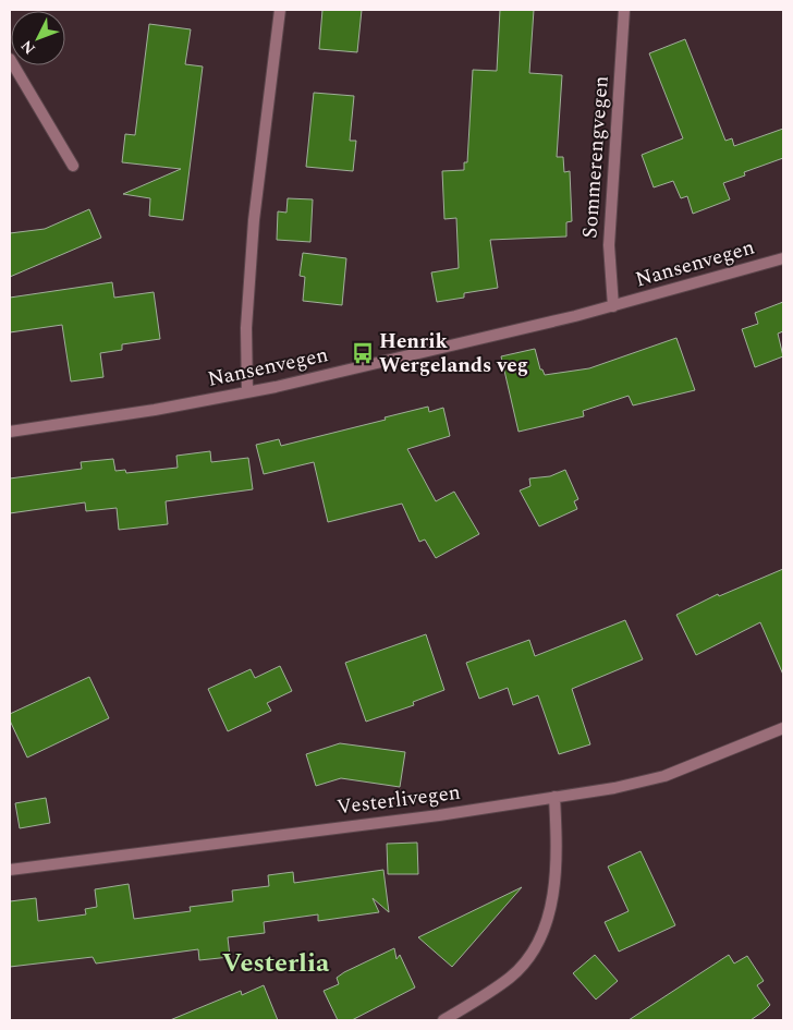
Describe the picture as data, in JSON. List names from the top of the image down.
{
  "streets": {
    "street": ["Sommerengvegen", "Nansenvegen", "Vesterlivegen"]
  },
  "crossings": [
    ["Sommerengvegen", "Nansenvegen"]
  ],
  "districts": ["Vesterlia"],
  "places": {
    "bus stop": ["Henrik Wergelands veg"]
  },
  "north": "bottom left"
}
